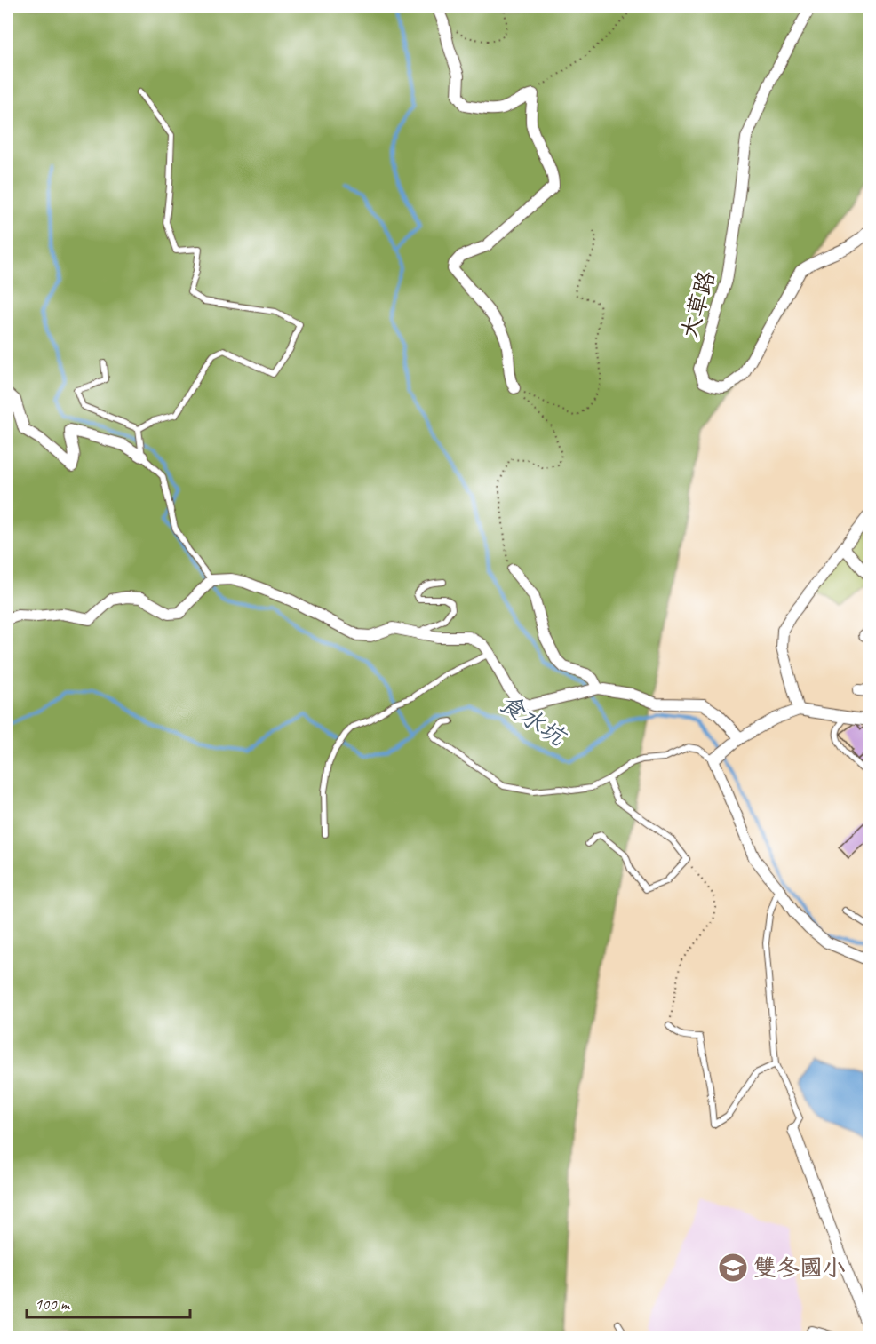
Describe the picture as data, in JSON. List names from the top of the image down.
{
  "streets": {
    "street": ["大草路"]
  },
  "water": ["食水坑"],
  "places": {
    "school or university": ["雙冬國小"]
  },
  "scale_bar": "100 m"
}
